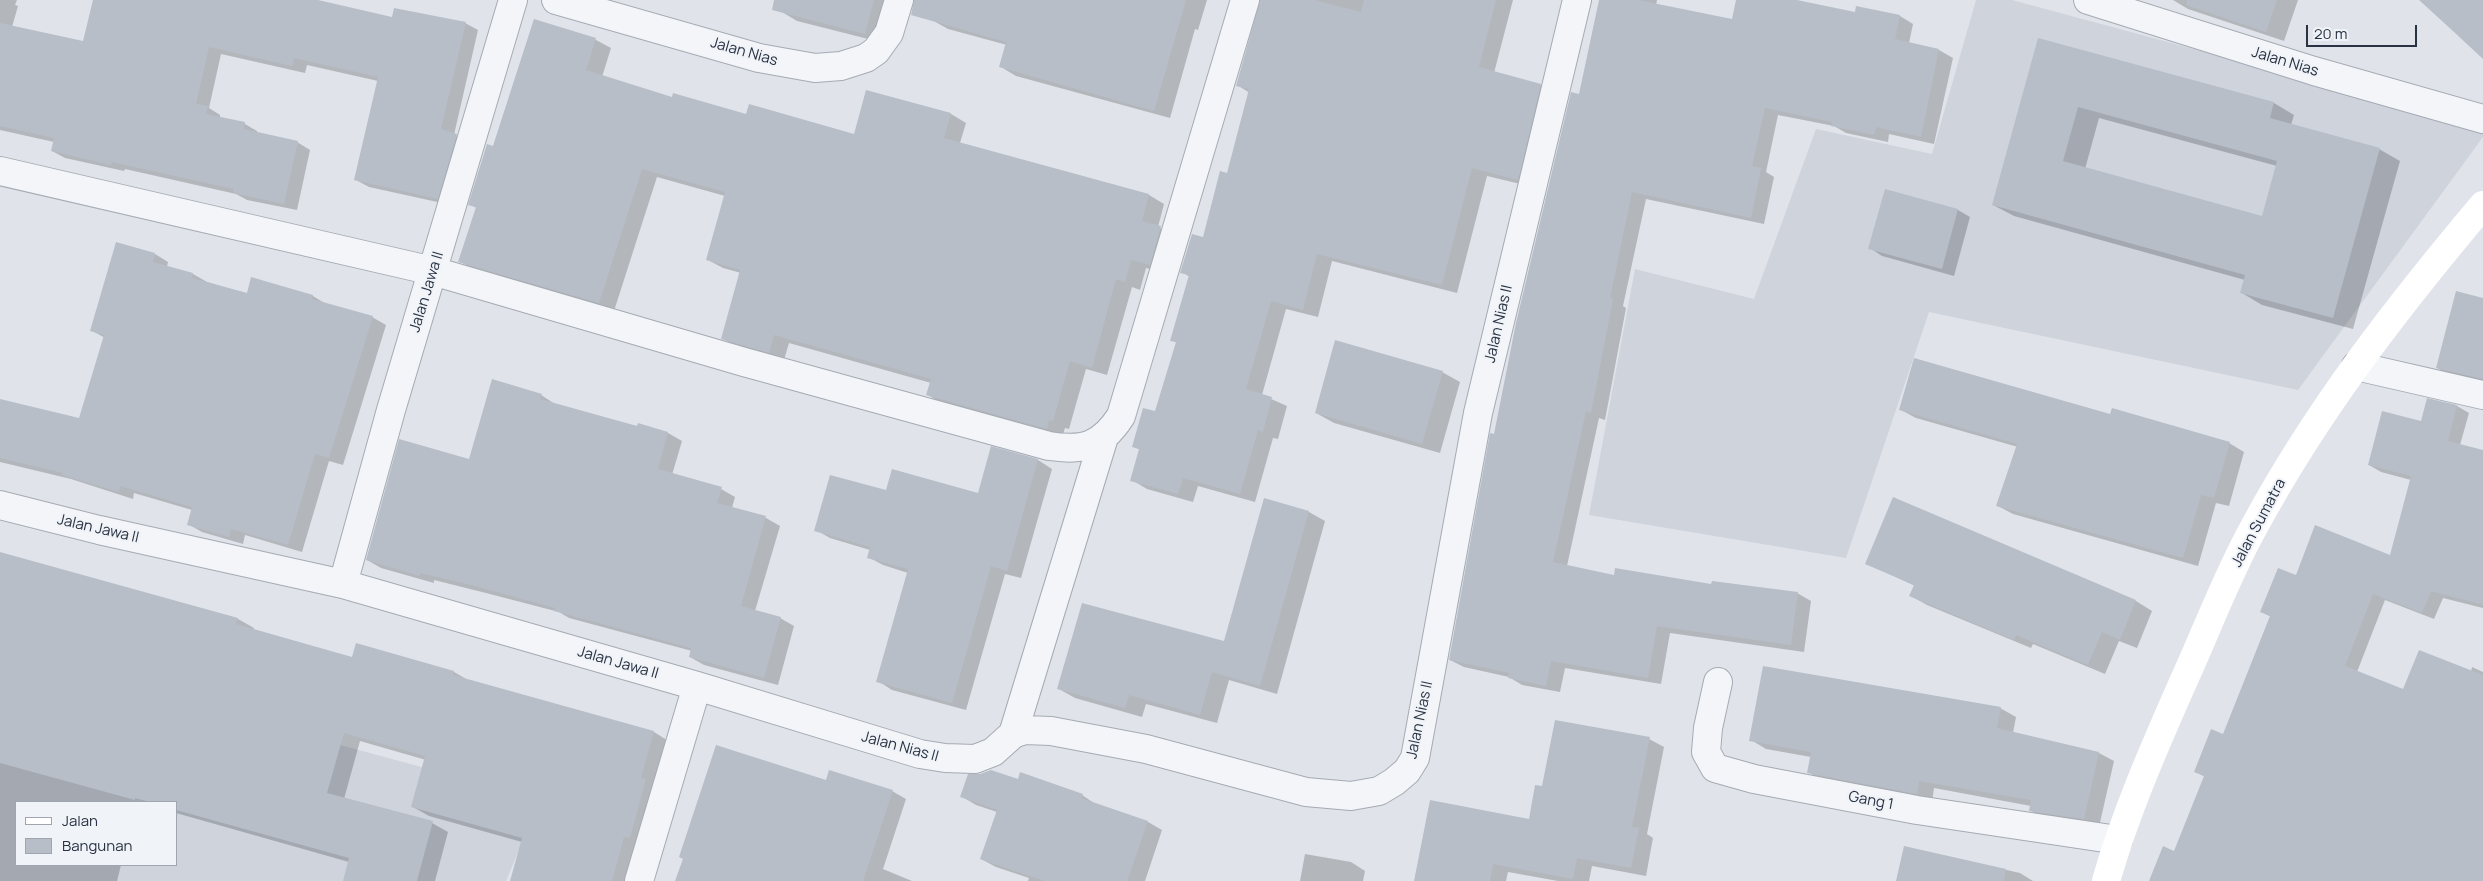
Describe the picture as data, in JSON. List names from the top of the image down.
{
  "streets": {
    "main road": ["Jalan Sumatra"],
    "street": [
      "Jalan Nias",
      "Jalan Jawa II",
      "Jalan Nias II",
      "Gang 1"
    ]
  },
  "crossings": [
    ["Jalan Jawa II", "Jalan Nias II"],
    ["Jalan Sumatra", "Gang 1"]
  ],
  "legend": ["Jalan", "Bangunan"],
  "scale_bar": "20 m"
}
